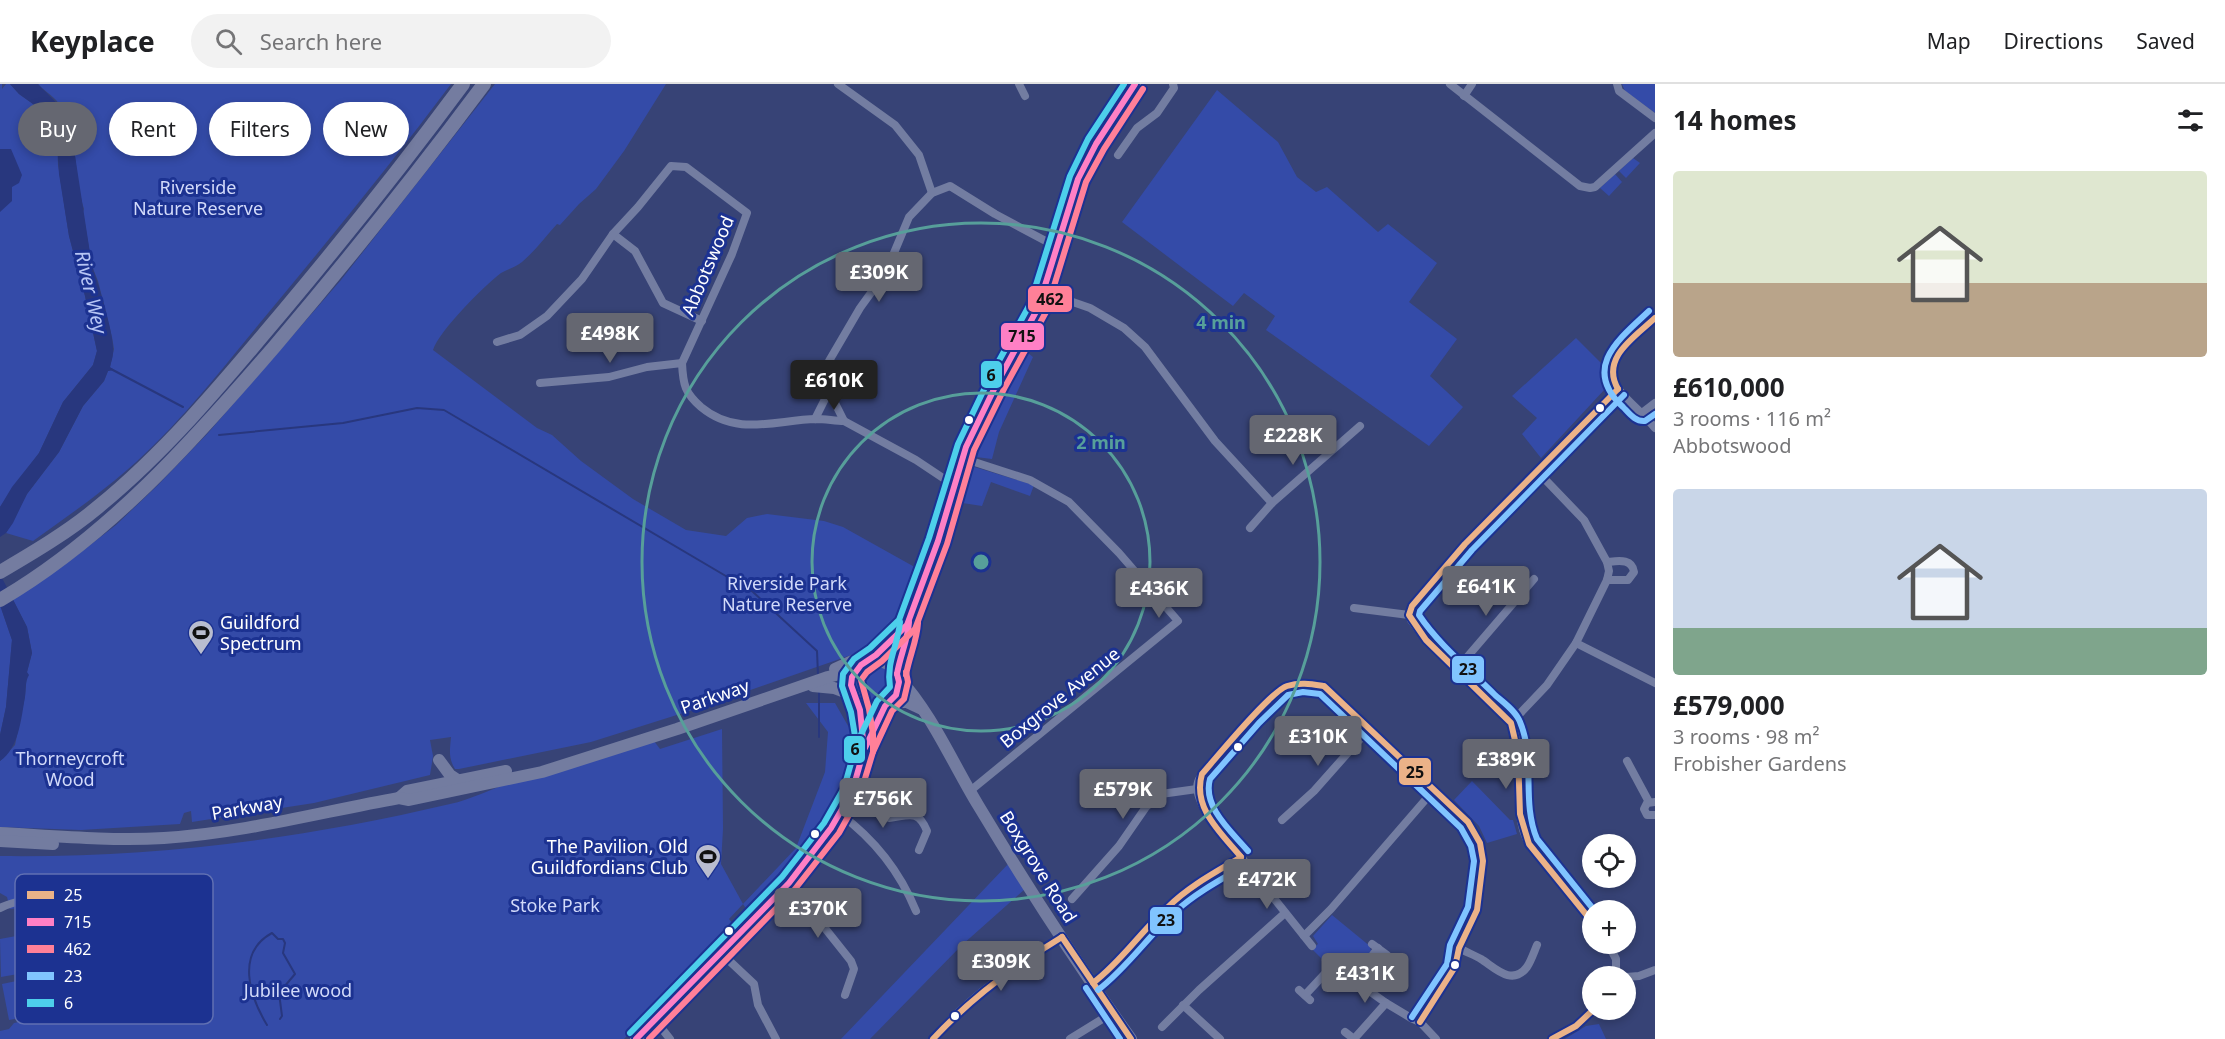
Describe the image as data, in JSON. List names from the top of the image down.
{
  "streets": {
    "main road": ["Parkway", "Boxgrove Road"],
    "street": ["Abbotswood", "Boxgrove Avenue"]
  },
  "crossings": [
    ["Boxgrove Avenue", "Boxgrove Road"]
  ],
  "water": ["River Wey"],
  "parks": [
    "Riverside Nature Reserve",
    "Riverside Park Nature Reserve",
    "Thorneycroft Wood",
    "Stoke Park",
    "Jubilee wood"
  ],
  "places": {
    "sports": ["Guildford Spectrum", "The Pavilion, Old Guildfordians Club"]
  },
  "lines": [
    "transit line 715",
    "transit line 6",
    "transit line 462",
    "transit line 23",
    "transit line 25"
  ],
  "legend": [
    "25",
    "715",
    "462",
    "23",
    "6"
  ],
  "page": {
    "header": "Keyplace",
    "search": "Search here",
    "nav": ["Map", "Directions", "Saved"],
    "heading": "14 homes",
    "chip": [
      "Buy",
      "Rent",
      "Filters",
      "New"
    ],
    "list": [
      {
        "name": "£610,000",
        "note": "3 rooms · 116 m² · Abbotswood"
      },
      {
        "name": "£579,000",
        "note": "3 rooms · 98 m² · Frobisher Gardens"
      }
    ],
    "price": [
      "£309K",
      "£498K",
      "£610K",
      "£228K",
      "£641K",
      "£436K",
      "£310K",
      "£389K",
      "£579K",
      "£756K",
      "£472K",
      "£370K",
      "£309K",
      "£431K"
    ],
    "map_buttons": ["+", "−"]
  },
  "rings": ["4 min", "2 min"]
}
